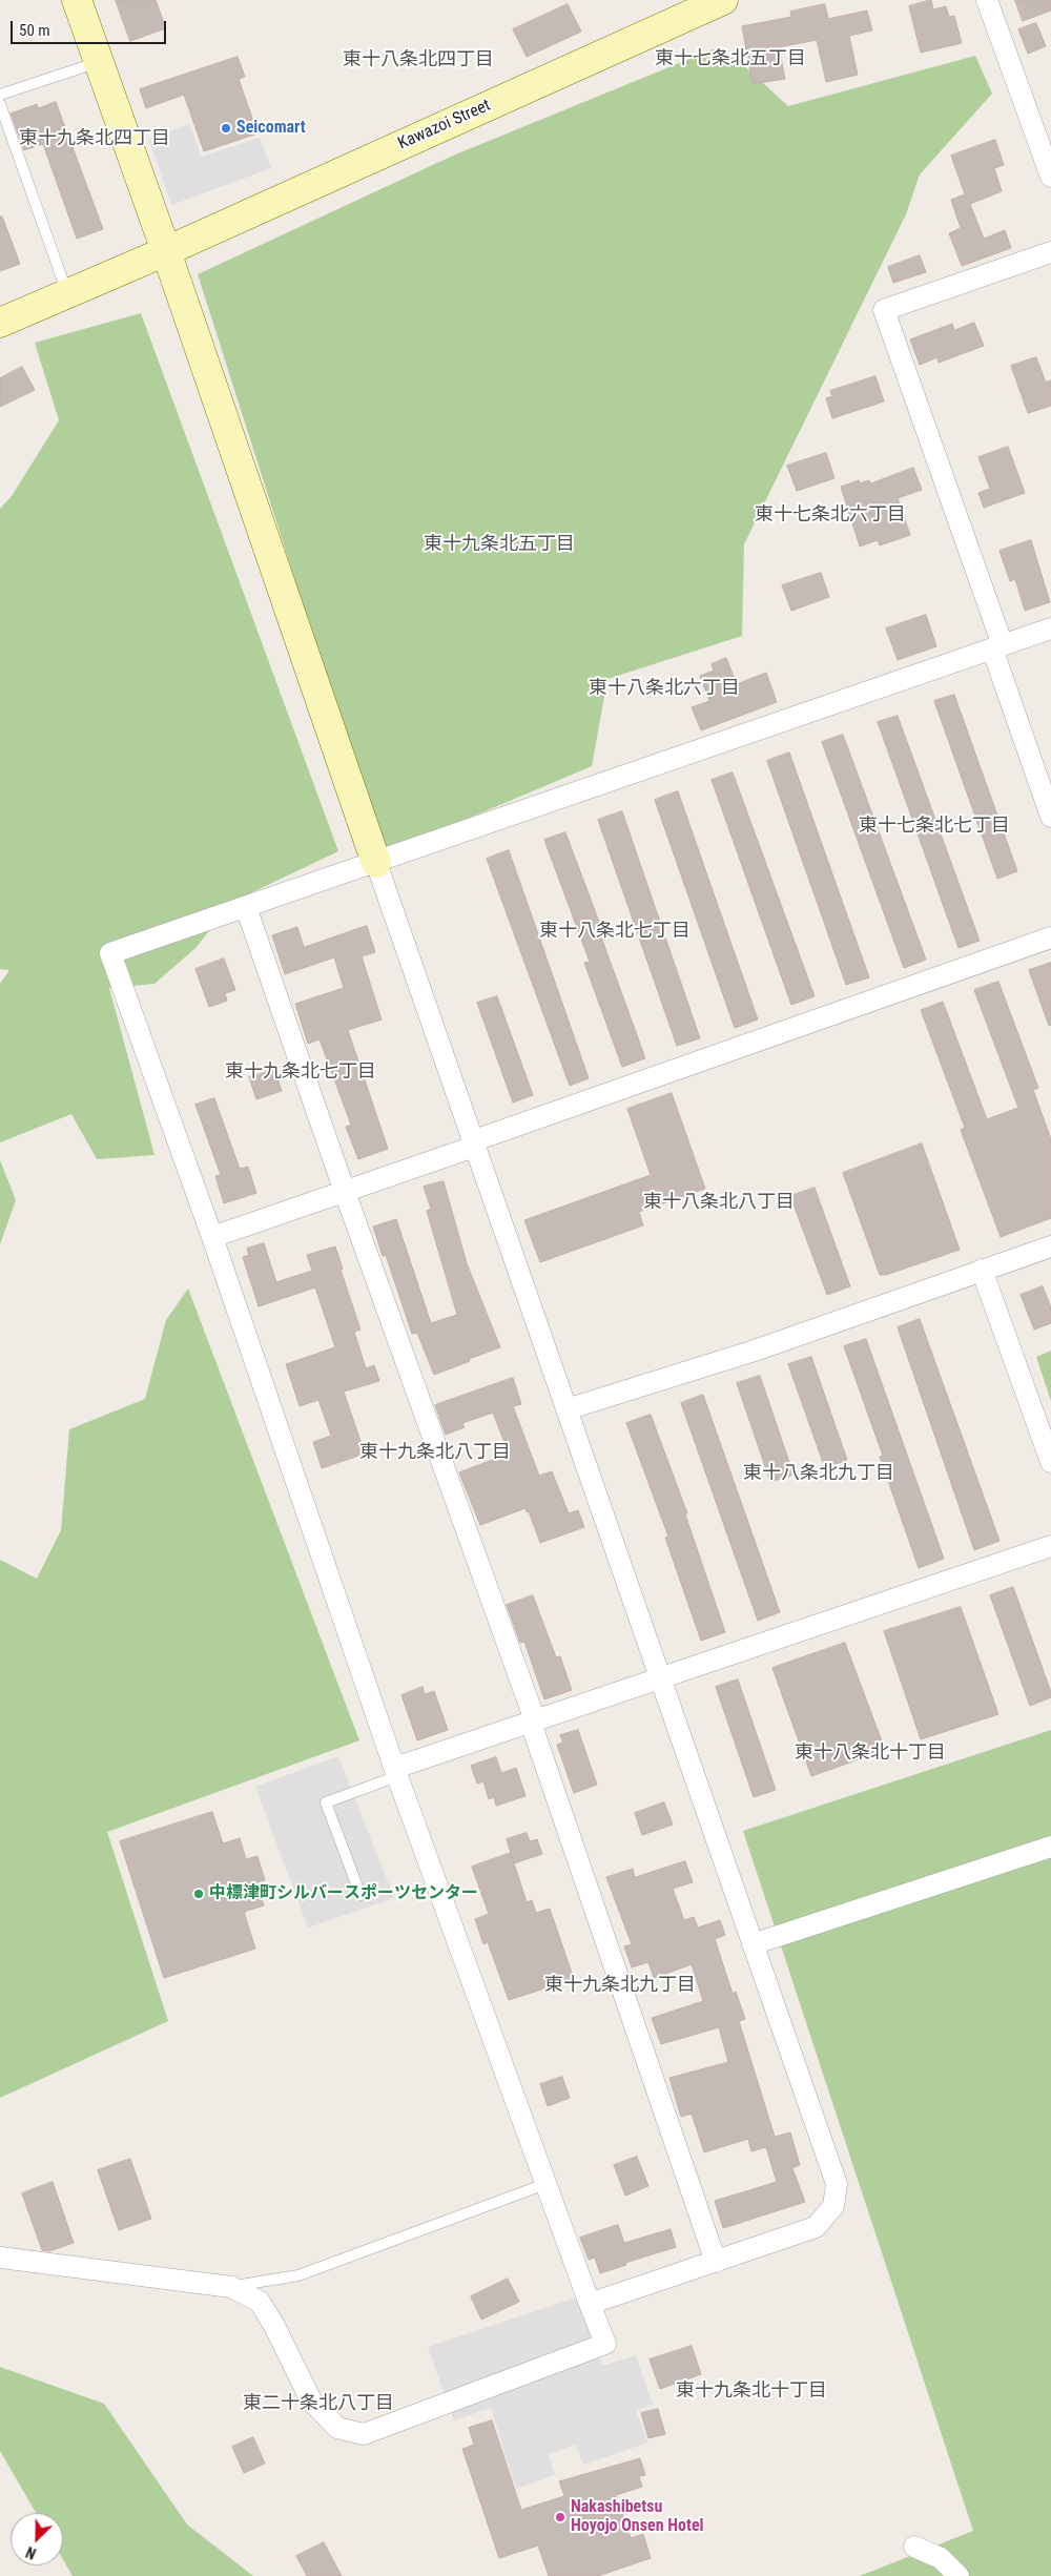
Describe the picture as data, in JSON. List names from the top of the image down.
{
  "streets": {
    "street": ["Kawazoi Street"]
  },
  "districts": [
    "東十七条北五丁目",
    "東十八条北四丁目",
    "東十九条北四丁目",
    "東十七条北六丁目",
    "東十九条北五丁目",
    "東十八条北六丁目",
    "東十七条北七丁目",
    "東十八条北七丁目",
    "東十九条北七丁目",
    "東十八条北八丁目",
    "東十九条北八丁目",
    "東十八条北九丁目",
    "東十八条北十丁目",
    "東十九条北九丁目",
    "東十九条北十丁目",
    "東二十条北八丁目"
  ],
  "places": ["Seicomart", "中標津町シルバースポーツセンター", "Nakashibetsu Hoyojo Onsen Hotel"],
  "scale_bar": "50 m",
  "north": "bottom left"
}
